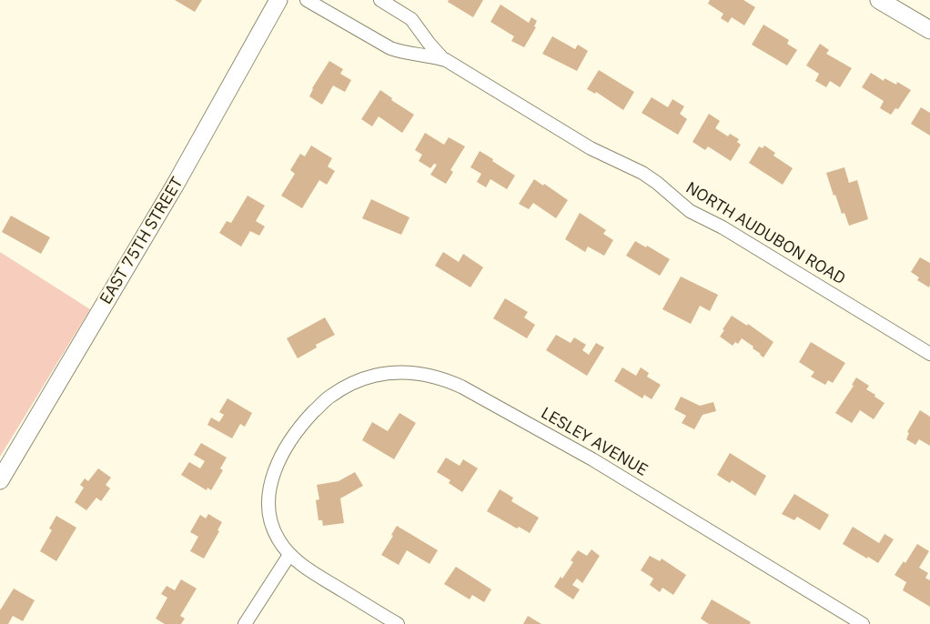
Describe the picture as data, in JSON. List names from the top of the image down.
{
  "streets": {
    "street": ["NORTH AUDUBON ROAD", "EAST 75TH STREET", "LESLEY AVENUE"]
  }
}
